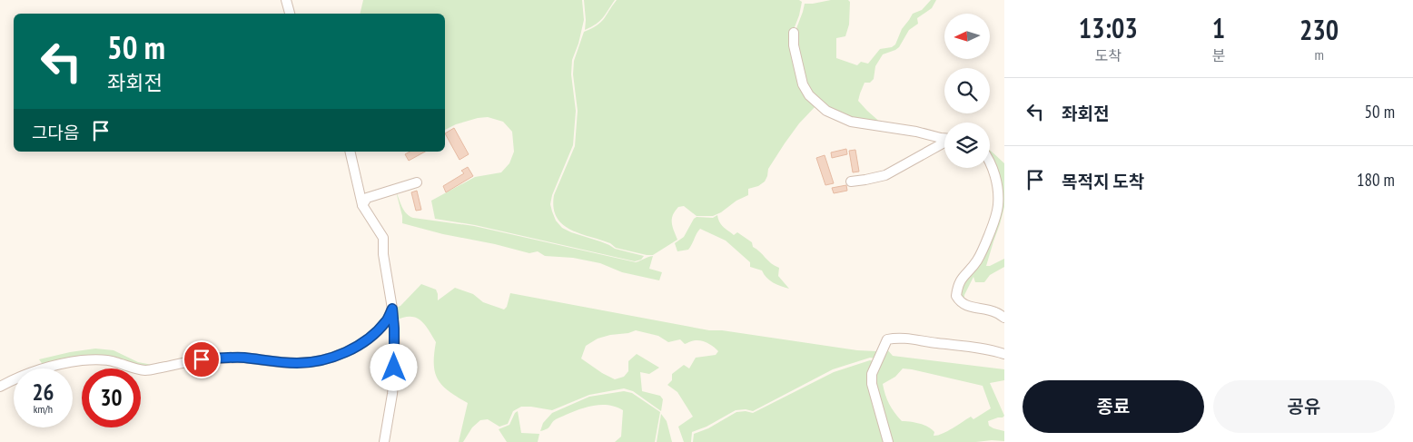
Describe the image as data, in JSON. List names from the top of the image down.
{
  "north": "left",
  "page": {
    "eta": [
      "13:03",
      "도착",
      "1",
      "분",
      "230",
      "m"
    ],
    "turn": ["50 m", "좌회전"],
    "list": [
      {
        "name": "좌회전",
        "value": "50 m"
      },
      {
        "name": "목적지 도착",
        "value": "180 m"
      }
    ],
    "then": "그다음",
    "speed": "26 km/h",
    "limit": "30",
    "buttons": ["종료", "공유"]
  }
}
